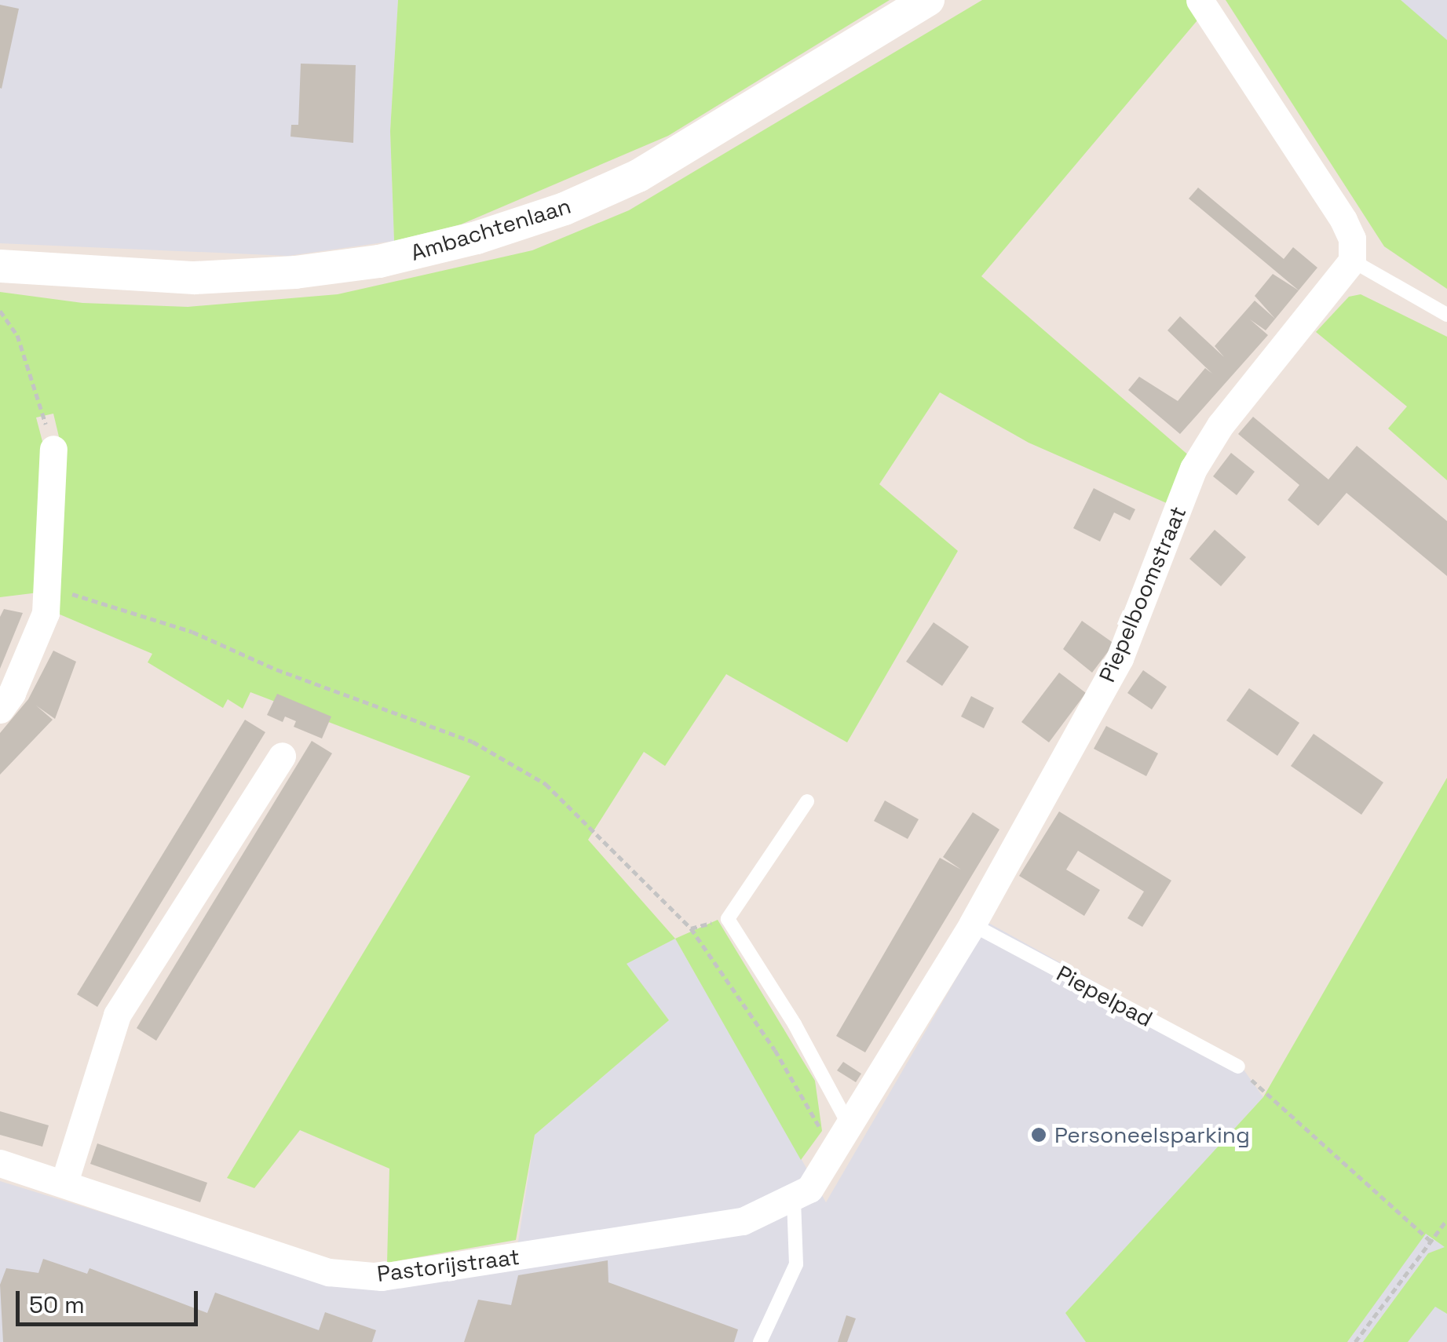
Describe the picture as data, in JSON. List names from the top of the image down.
{
  "streets": {
    "street": ["Ambachtenlaan", "Piepelboomstraat", "Pastorijstraat"],
    "lane": ["Piepelpad"]
  },
  "crossings": [
    ["Piepelboomstraat", "Piepelpad"],
    ["Piepelboomstraat", "Pastorijstraat"]
  ],
  "places": ["Personeelsparking"],
  "scale_bar": "50 m"
}
